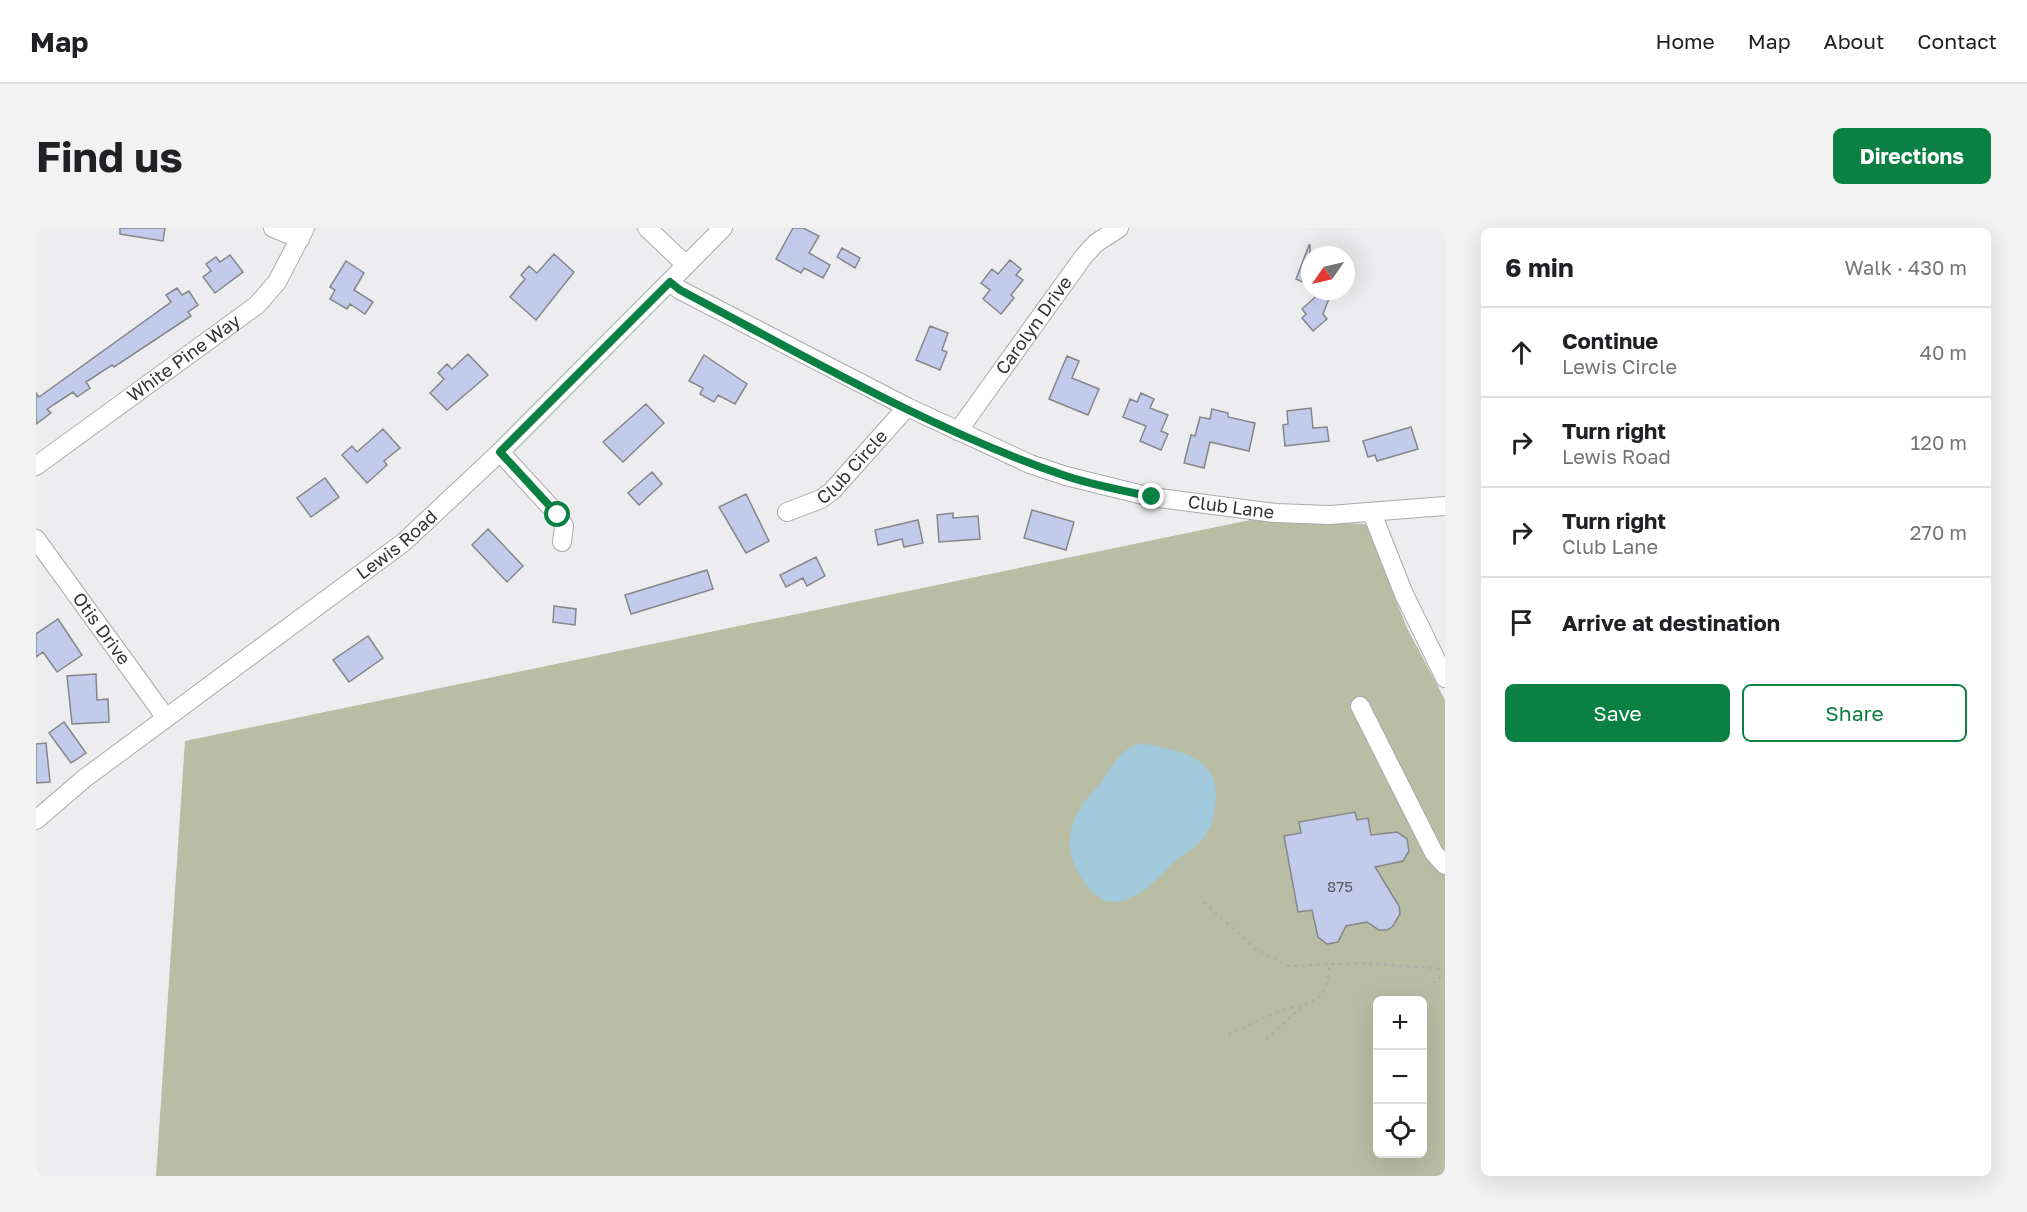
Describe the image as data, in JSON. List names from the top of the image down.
{
  "streets": {
    "street": [
      "Carolyn Drive",
      "White Pine Way",
      "Club Circle",
      "Club Lane",
      "Lewis Road",
      "Otis Drive"
    ]
  },
  "crossings": [
    ["Carolyn Drive", "Club Lane"],
    ["Club Circle", "Club Lane"],
    ["Club Lane", "Lewis Road"],
    ["Lewis Road", "Otis Drive"]
  ],
  "house_numbers": ["875"],
  "north": "bottom left",
  "page": {
    "header": "Map",
    "nav": [
      "Home",
      "Map",
      "About",
      "Contact"
    ],
    "buttons": [
      "Directions",
      ["Save", "Share"]
    ],
    "title": "Find us",
    "heading": ["6 min", "Walk · 430 m"],
    "list": [
      ["Continue", "Lewis Circle", "40 m"],
      ["Turn right", "Lewis Road", "120 m"],
      ["Turn right", "Club Lane", "270 m"],
      "Arrive at destination"
    ],
    "map_buttons": ["+", "−"]
  }
}
